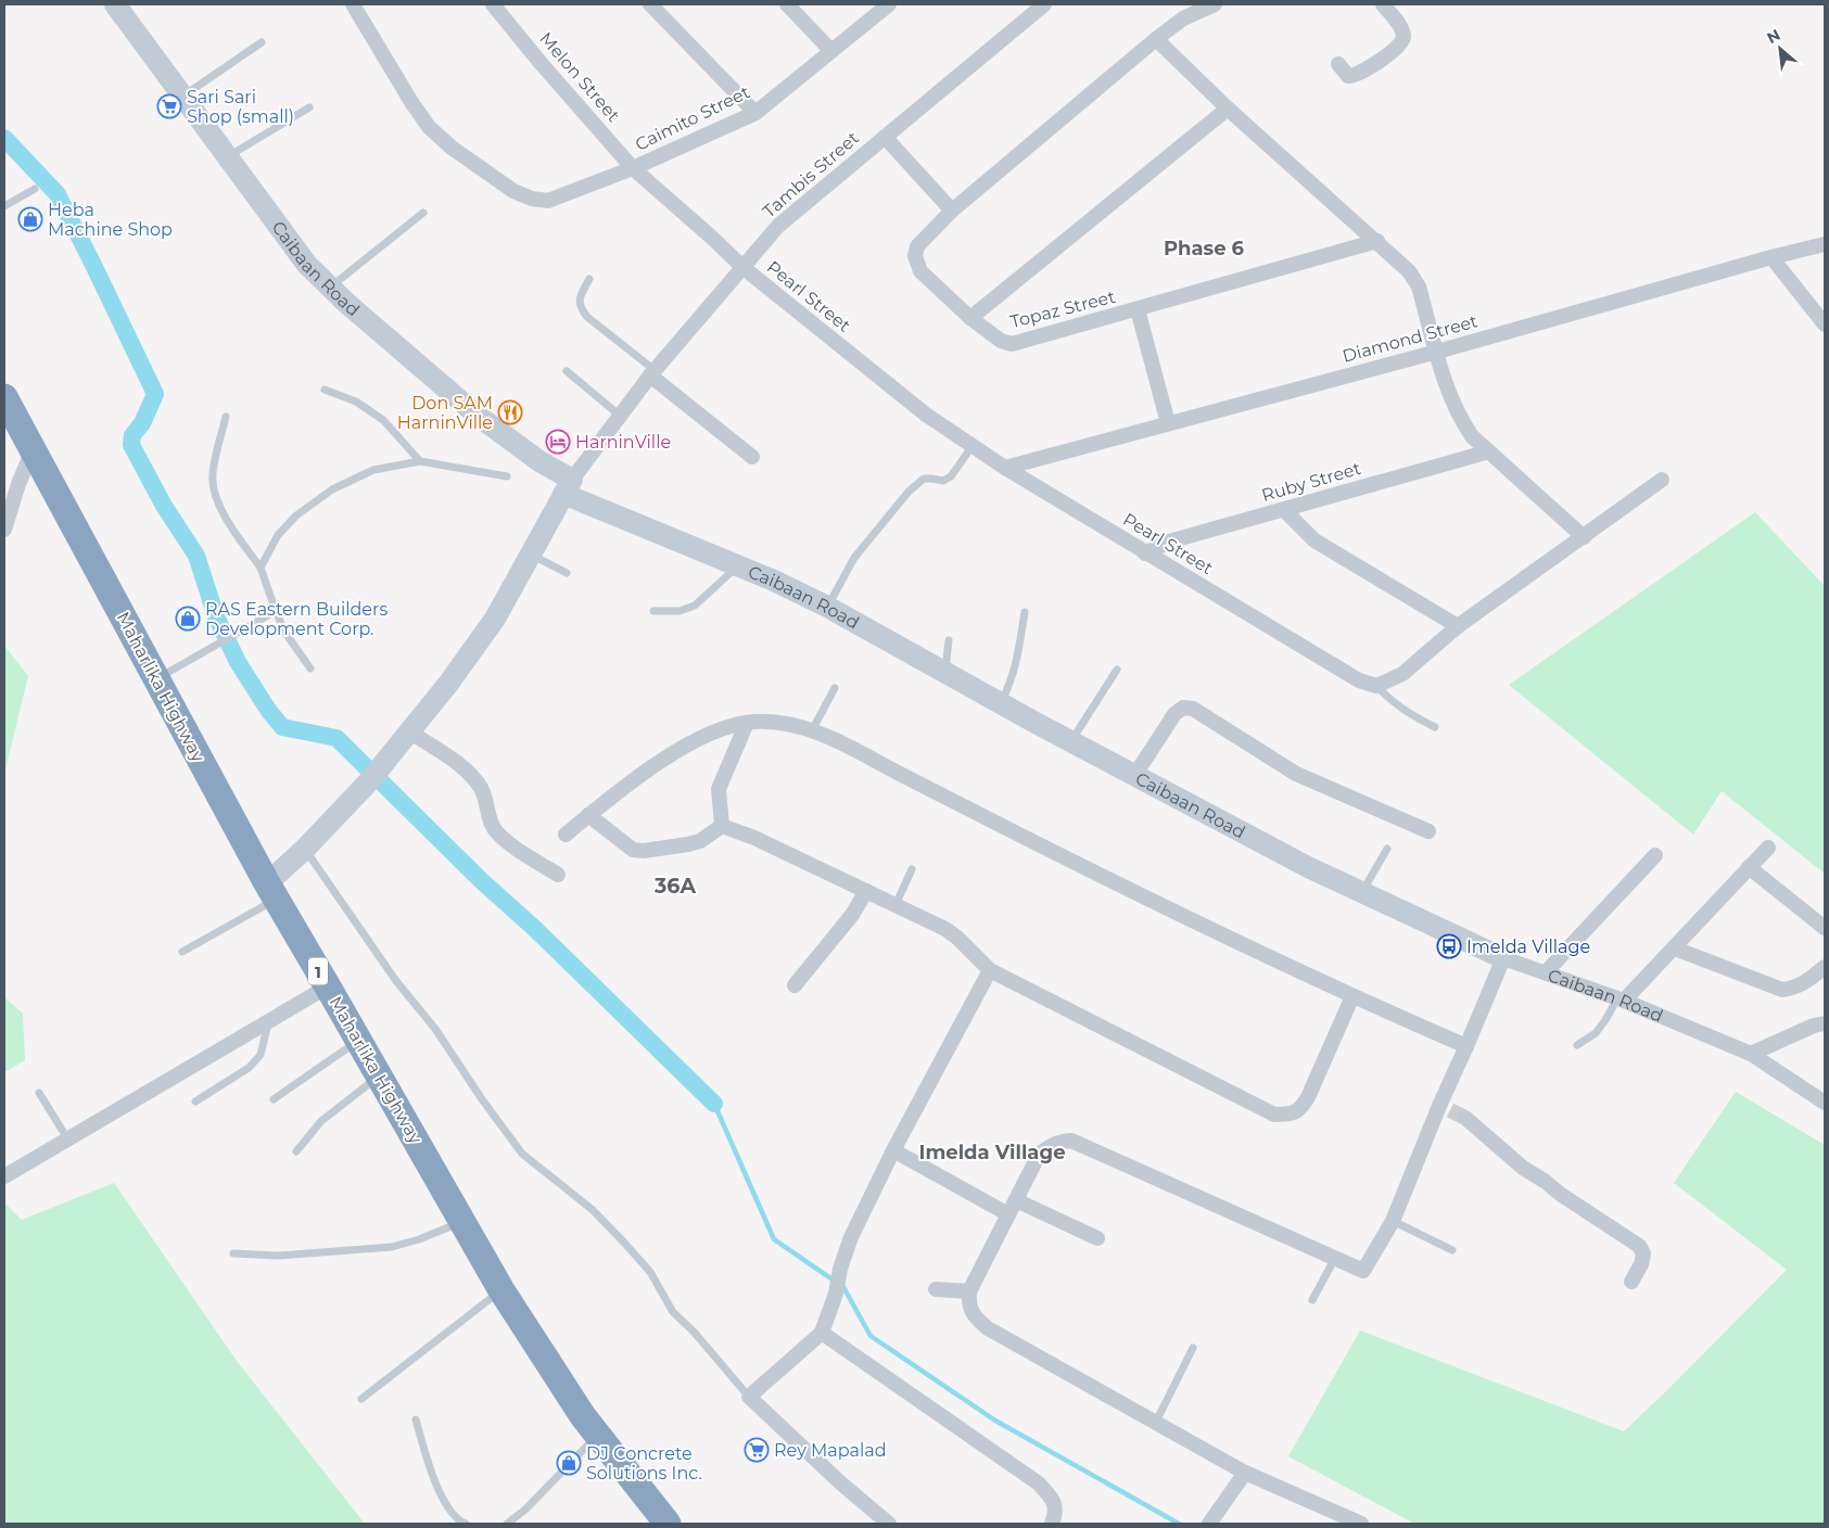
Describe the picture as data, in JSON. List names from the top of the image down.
{
  "streets": {
    "highway": ["Maharlika Highway", "1"],
    "street": [
      "Melon Street",
      "Caimito Street",
      "Tambis Street",
      "Caibaan Road",
      "Pearl Street",
      "Topaz Street",
      "Diamond Street",
      "Ruby Street"
    ]
  },
  "crossings": [
    ["Melon Street", "Caimito Street"],
    ["Melon Street", "Pearl Street"],
    ["Tambis Street", "Caibaan Road"],
    ["Tambis Street", "Pearl Street"],
    ["Pearl Street", "Diamond Street"],
    ["Pearl Street", "Ruby Street"]
  ],
  "districts": ["Phase 6", "36A", "Imelda Village"],
  "places": {
    "supermarket": ["Sari Sari Shop (small)", "Rey Mapalad"],
    "shop": ["Heba Machine Shop", "RAS Eastern Builders Development Corp.", "DJ Concrete Solutions Inc."],
    "restaurant": ["Don SAM HarninVille"],
    "hotel": ["HarninVille"],
    "bus stop": ["Imelda Village"]
  },
  "north": "top left"
}
